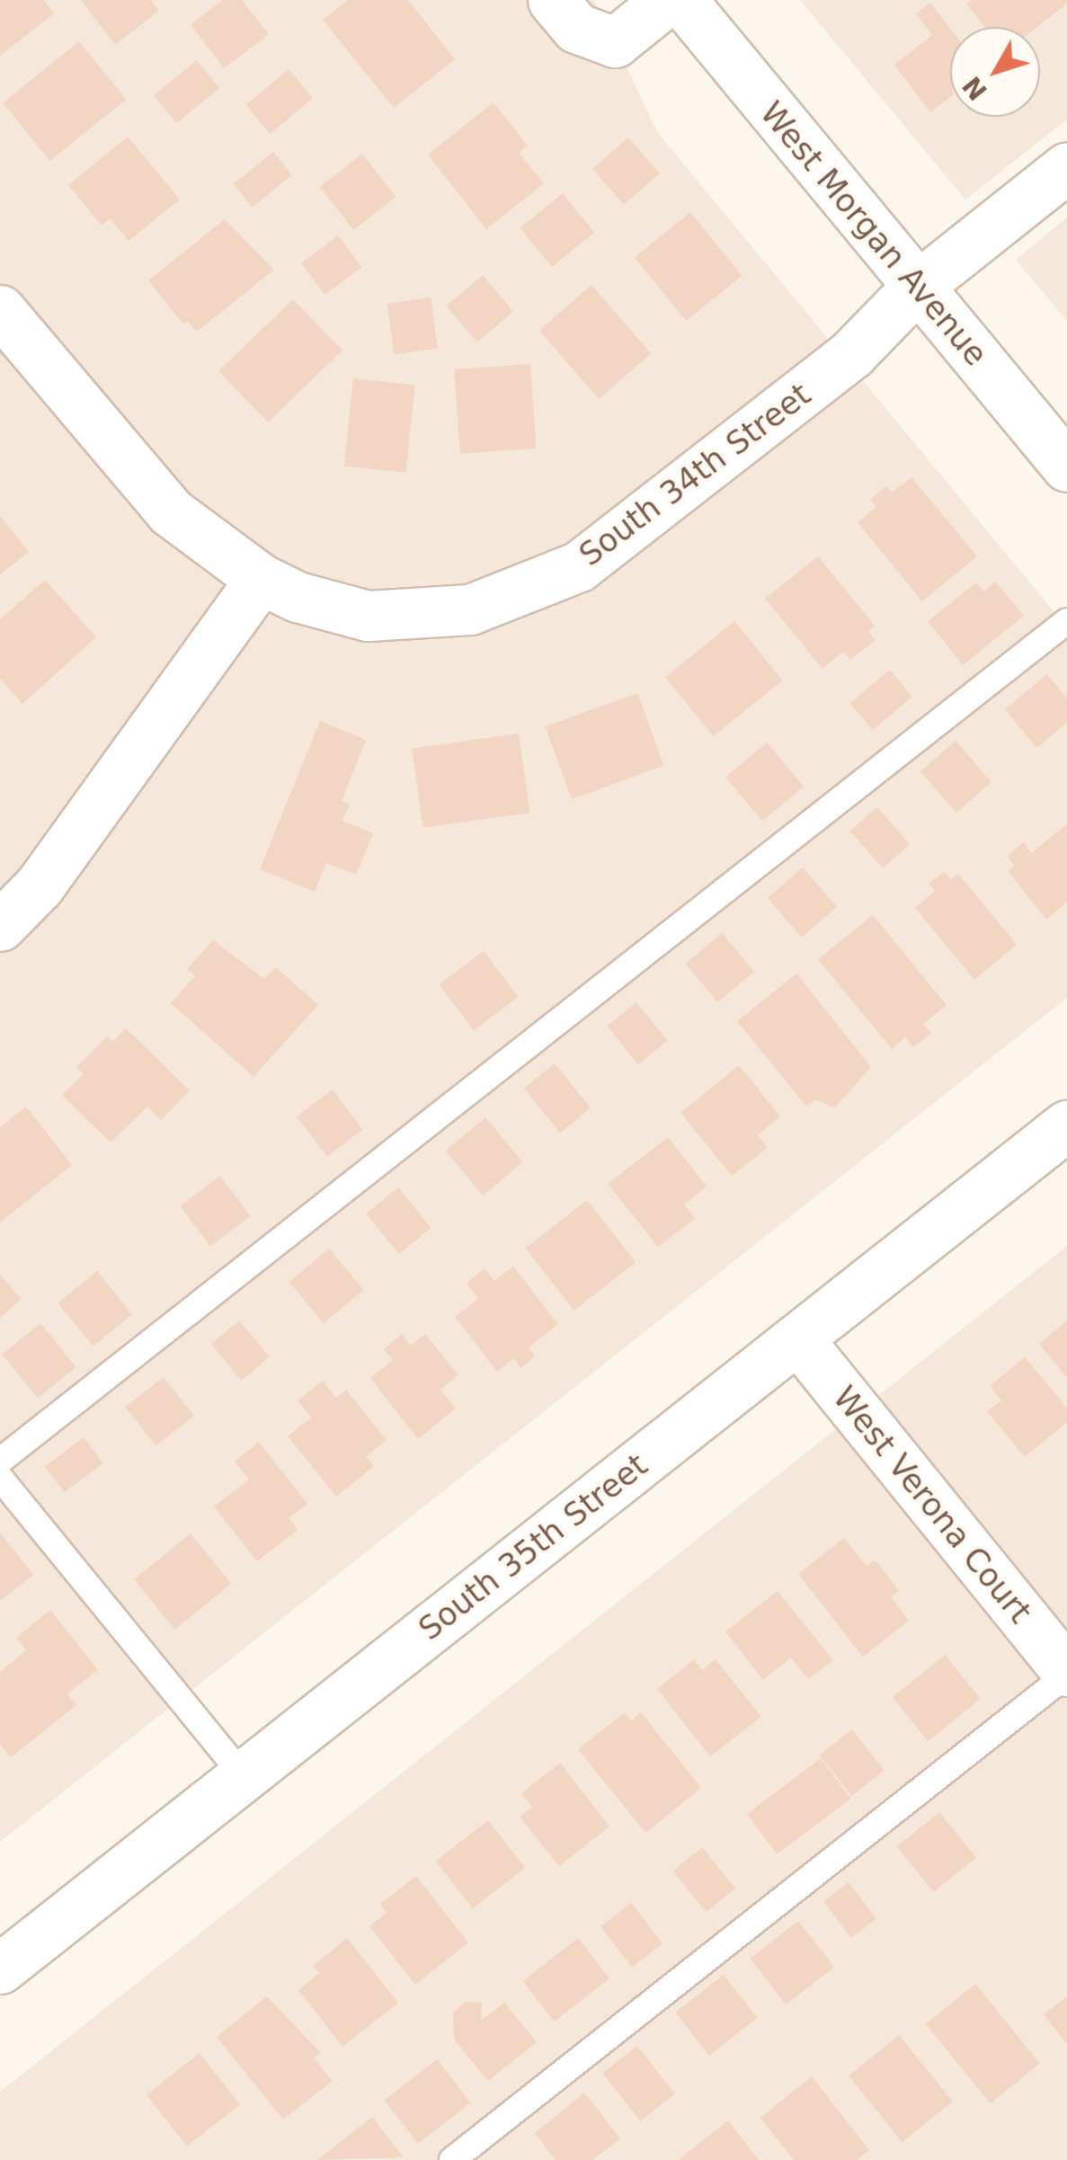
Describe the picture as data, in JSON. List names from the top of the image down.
{
  "streets": {
    "street": [
      "West Morgan Avenue",
      "South 34th Street",
      "West Verona Court",
      "South 35th Street"
    ]
  },
  "crossings": [
    ["West Morgan Avenue", "South 34th Street"],
    ["West Verona Court", "South 35th Street"]
  ],
  "north": "bottom left"
}
